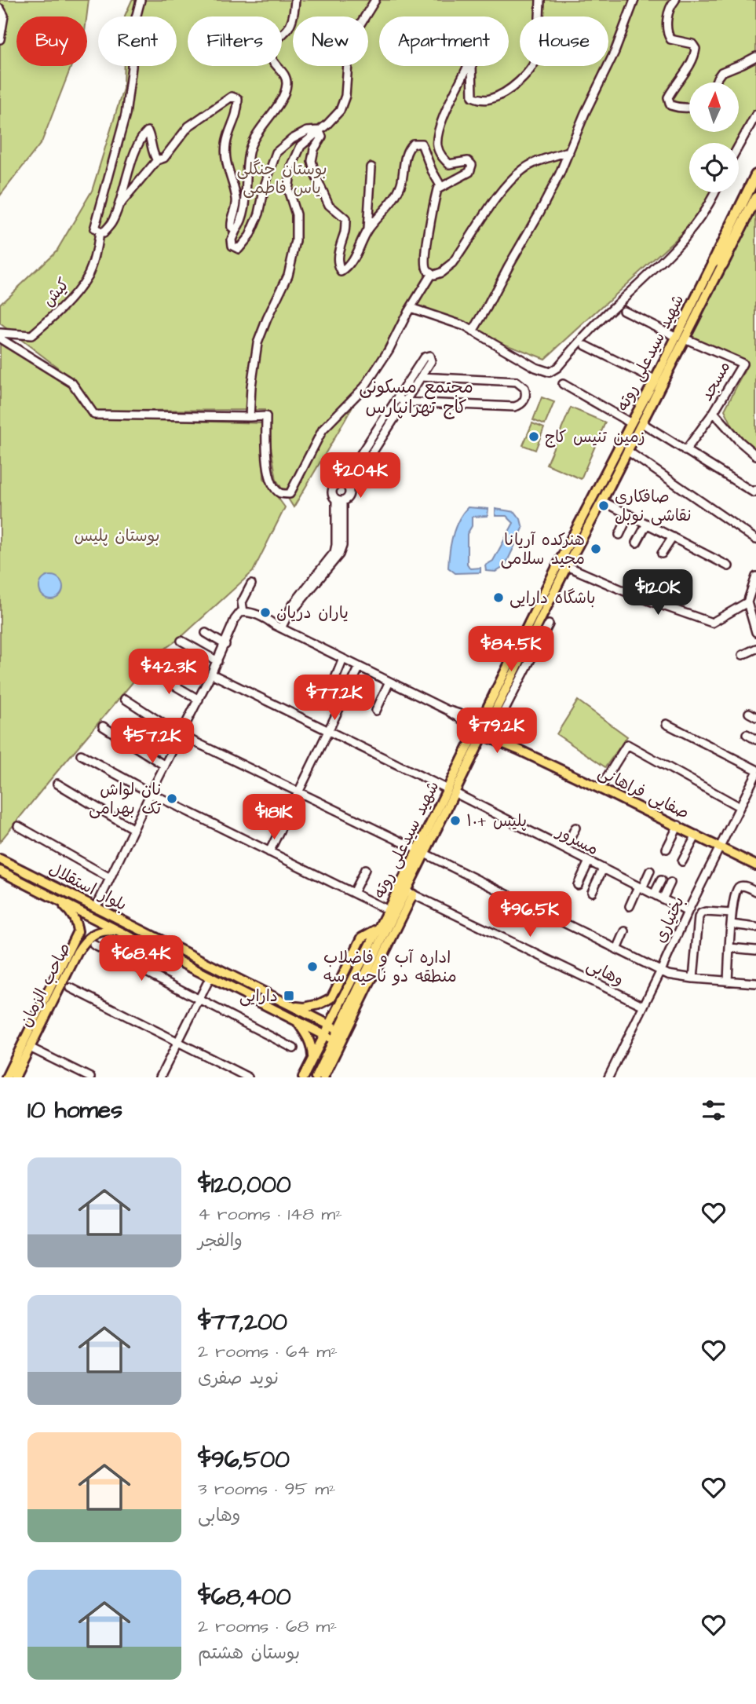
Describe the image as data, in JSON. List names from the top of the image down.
{
  "streets": {
    "main road": [
      "شهید سیدعلی روته",
      "صفایی فراهانی",
      "بلوار استقلال",
      "صاحب الزمان"
    ],
    "street": [
      "کیش",
      "مسجد",
      "مسرور",
      "بختیاری",
      "وهابی"
    ]
  },
  "crossings": [
    ["شهید سیدعلی روته", "مسجد"],
    ["شهید سیدعلی روته", "صفایی فراهانی"],
    ["شهید سیدعلی روته", "مسرور"],
    ["شهید سیدعلی روته", "بلوار استقلال"],
    ["شهید سیدعلی روته", "وهابی"],
    ["صفایی فراهانی", "بختیاری"],
    ["مسرور", "بختیاری"],
    ["بلوار استقلال", "صاحب الزمان"],
    ["بختیاری", "وهابی"]
  ],
  "districts": ["مجتمع مسکونی کاج تهرانپارس"],
  "parks": ["بوستان جنگلی یاس فاطمی", "بوستان پلیس"],
  "places": {
    "other": [
      "زمین تنیس کاج",
      "صافکاری نقاشی نوبل",
      "هنرکده آریانا مجید سلامی",
      "باشگاه دارایی",
      "یاران دریان",
      "نان‌ لواش‌ تک‌ بهرامی",
      "پلیس +۱۰",
      "اداره آب و فاضلاب منطقه دو ناحیه سه"
    ],
    "transit": ["دارایی"]
  },
  "north": "top",
  "page": {
    "chip": [
      "Buy",
      "Rent",
      "Filters",
      "New",
      "Apartment",
      "House"
    ],
    "price": [
      "$204K",
      "$120K",
      "$84.5K",
      "$42.3K",
      "$77.2K",
      "$79.2K",
      "$57.2K",
      "$181K",
      "$96.5K",
      "$68.4K"
    ],
    "heading": "10 homes",
    "list": [
      {
        "name": "$120,000",
        "note": "4 rooms · 148 m² · والفجر"
      },
      {
        "name": "$77,200",
        "note": "2 rooms · 64 m² · نوید صفری"
      },
      {
        "name": "$96,500",
        "note": "3 rooms · 95 m² · وهابی"
      },
      {
        "name": "$68,400",
        "note": "2 rooms · 68 m² · بوستان هشتم"
      }
    ]
  }
}
